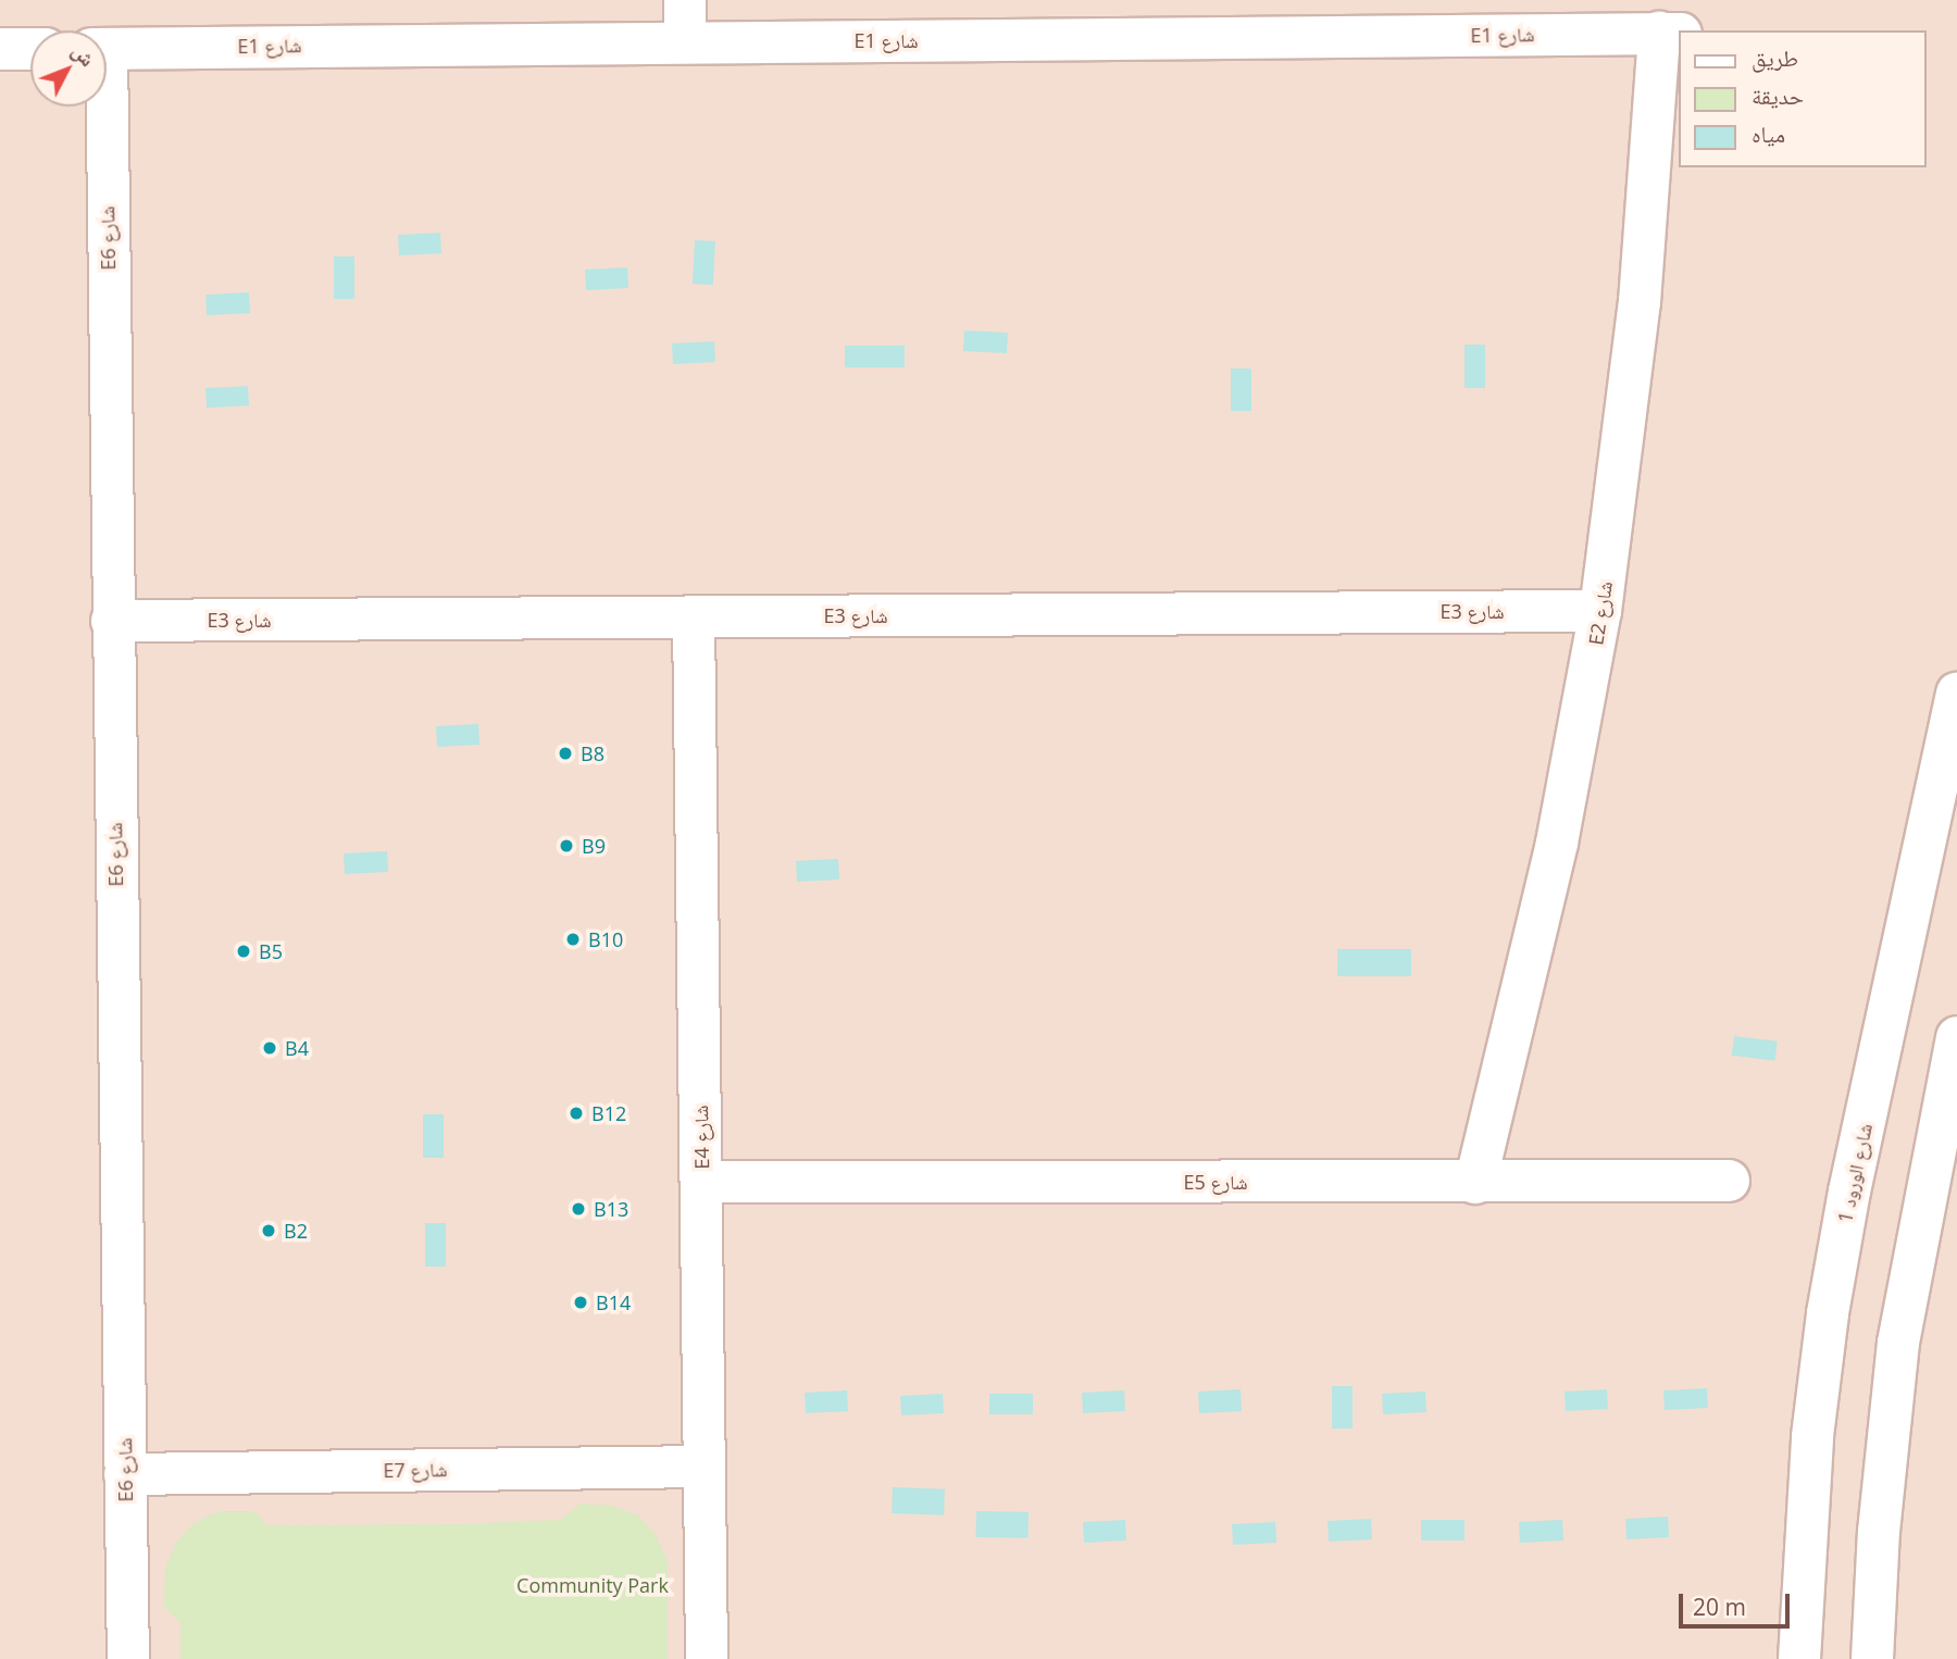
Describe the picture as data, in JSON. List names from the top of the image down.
{
  "streets": {
    "street": [
      "E1 شارع",
      "E6 شارع",
      "E3 شارع",
      "E2 شارع",
      "E4 شارع",
      "شارع الورود 1",
      "E5 شارع",
      "E7 شارع"
    ]
  },
  "crossings": [
    ["E1 شارع", "E2 شارع"],
    ["E6 شارع", "E3 شارع"],
    ["E6 شارع", "E7 شارع"],
    ["E3 شارع", "E2 شارع"],
    ["E3 شارع", "E4 شارع"],
    ["E2 شارع", "E5 شارع"],
    ["E4 شارع", "E5 شارع"],
    ["E4 شارع", "E7 شارع"]
  ],
  "parks": ["Community Park"],
  "places": [
    "B8",
    "B9",
    "B10",
    "B5",
    "B4",
    "B12",
    "B13",
    "B2",
    "B14"
  ],
  "legend": ["طريق", "حديقة", "مياه"],
  "scale_bar": "20 m",
  "north": "top right"
}
